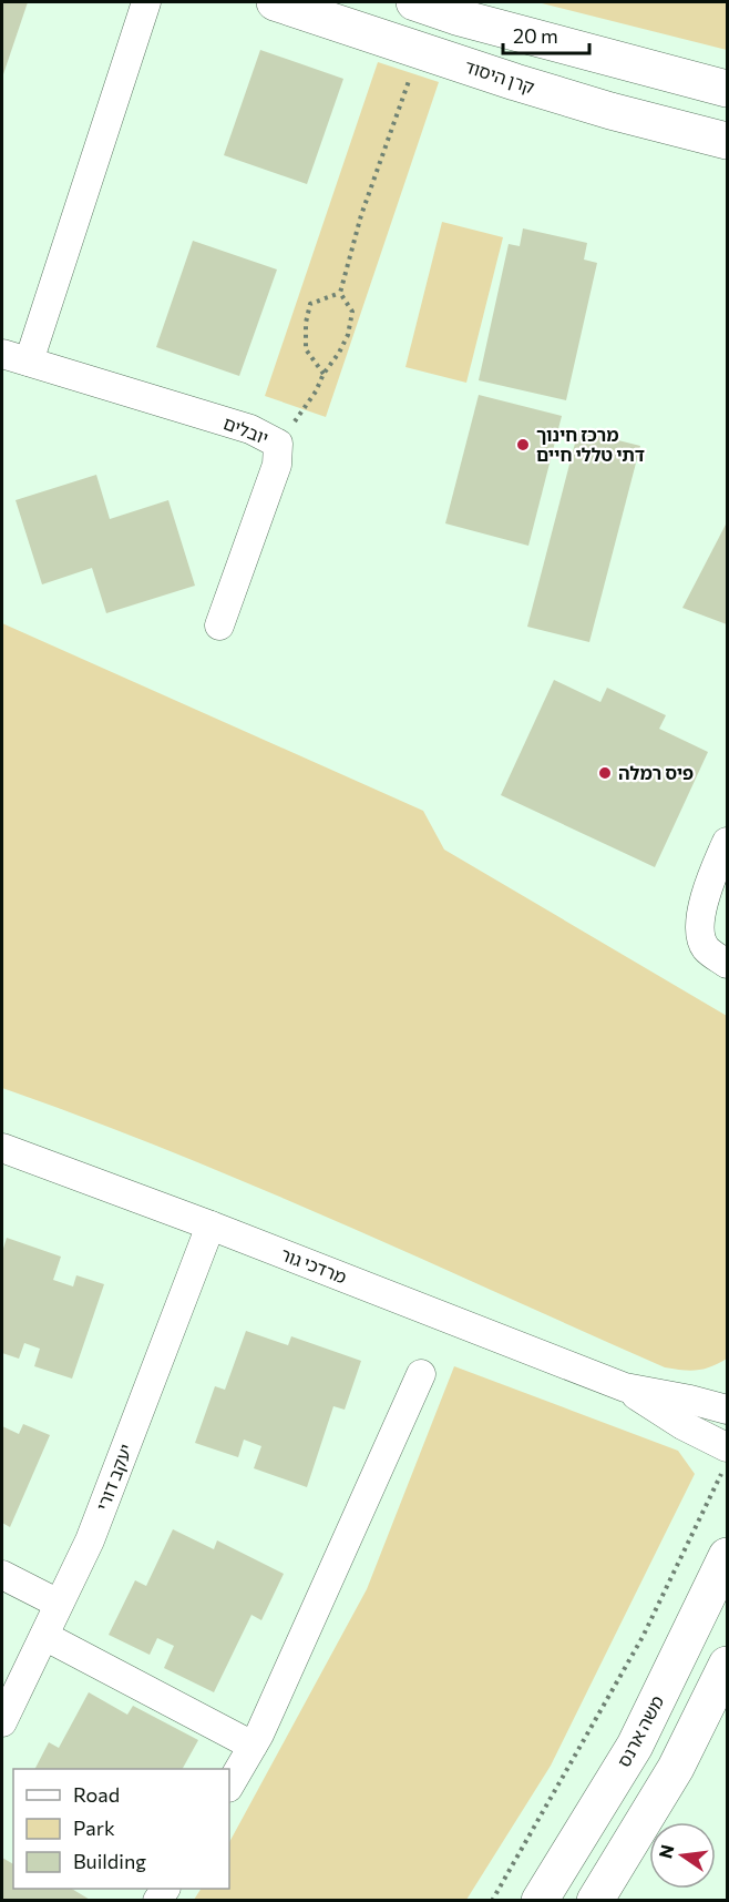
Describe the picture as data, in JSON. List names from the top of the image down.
{
  "streets": {
    "main road": ["קרן היסוד", "משה ארנס"],
    "street": ["יובלים", "מרדכי גור", "יעקב דורי"]
  },
  "crossings": [
    ["מרדכי גור", "יעקב דורי"]
  ],
  "places": ["מרכז חינוך דתי טללי חיים", "פיס רמלה"],
  "legend": ["Road", "Park", "Building"],
  "scale_bar": "20 m",
  "north": "left"
}
